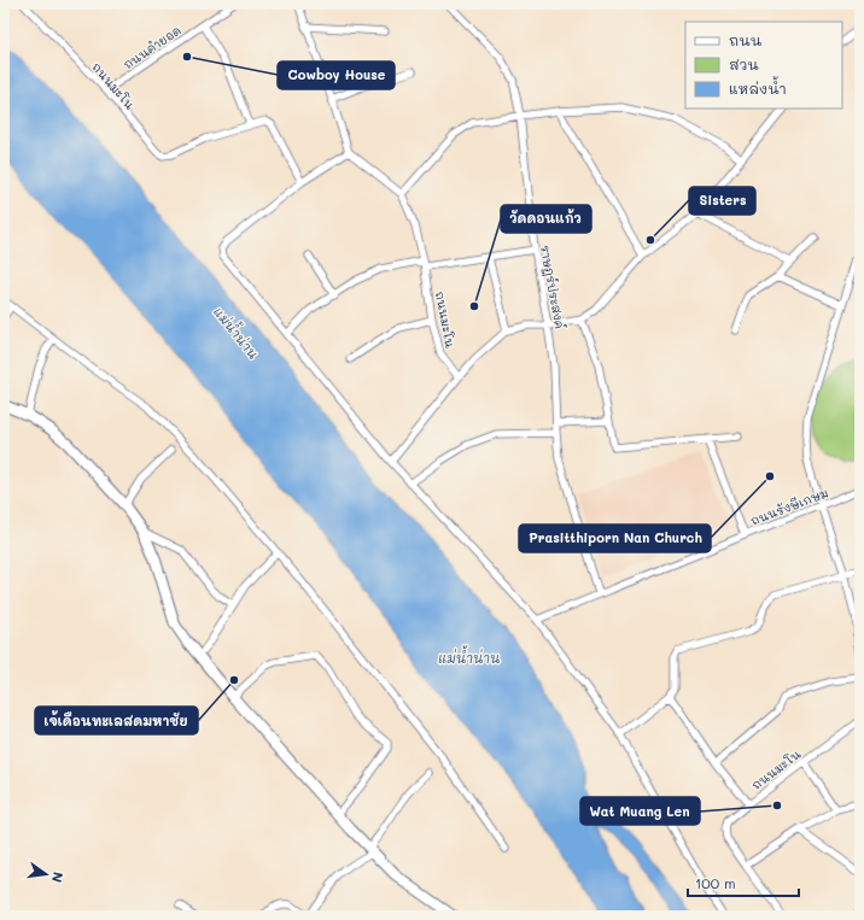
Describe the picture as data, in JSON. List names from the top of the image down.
{
  "streets": {
    "street": [
      "ถนนคำยอด",
      "ถนนมะโน",
      "ราษฎร์ประสงค์",
      "ถนนรังษีเกษม"
    ]
  },
  "crossings": [
    ["ถนนคำยอด", "ถนนมะโน"],
    ["ราษฎร์ประสงค์", "ถนนรังษีเกษม"]
  ],
  "water": ["แม่น้ำน่าน"],
  "places": [
    "Cowboy House",
    "Sisters",
    "วัดดอนแก้ว",
    "Prasitthiporn Nan Church",
    "เจ้เดือนทะเลสดมหาชัย",
    "Wat Muang Len"
  ],
  "legend": ["ถนน", "สวน", "แหล่งน้ำ"],
  "scale_bar": "100 m",
  "north": "right"
}
